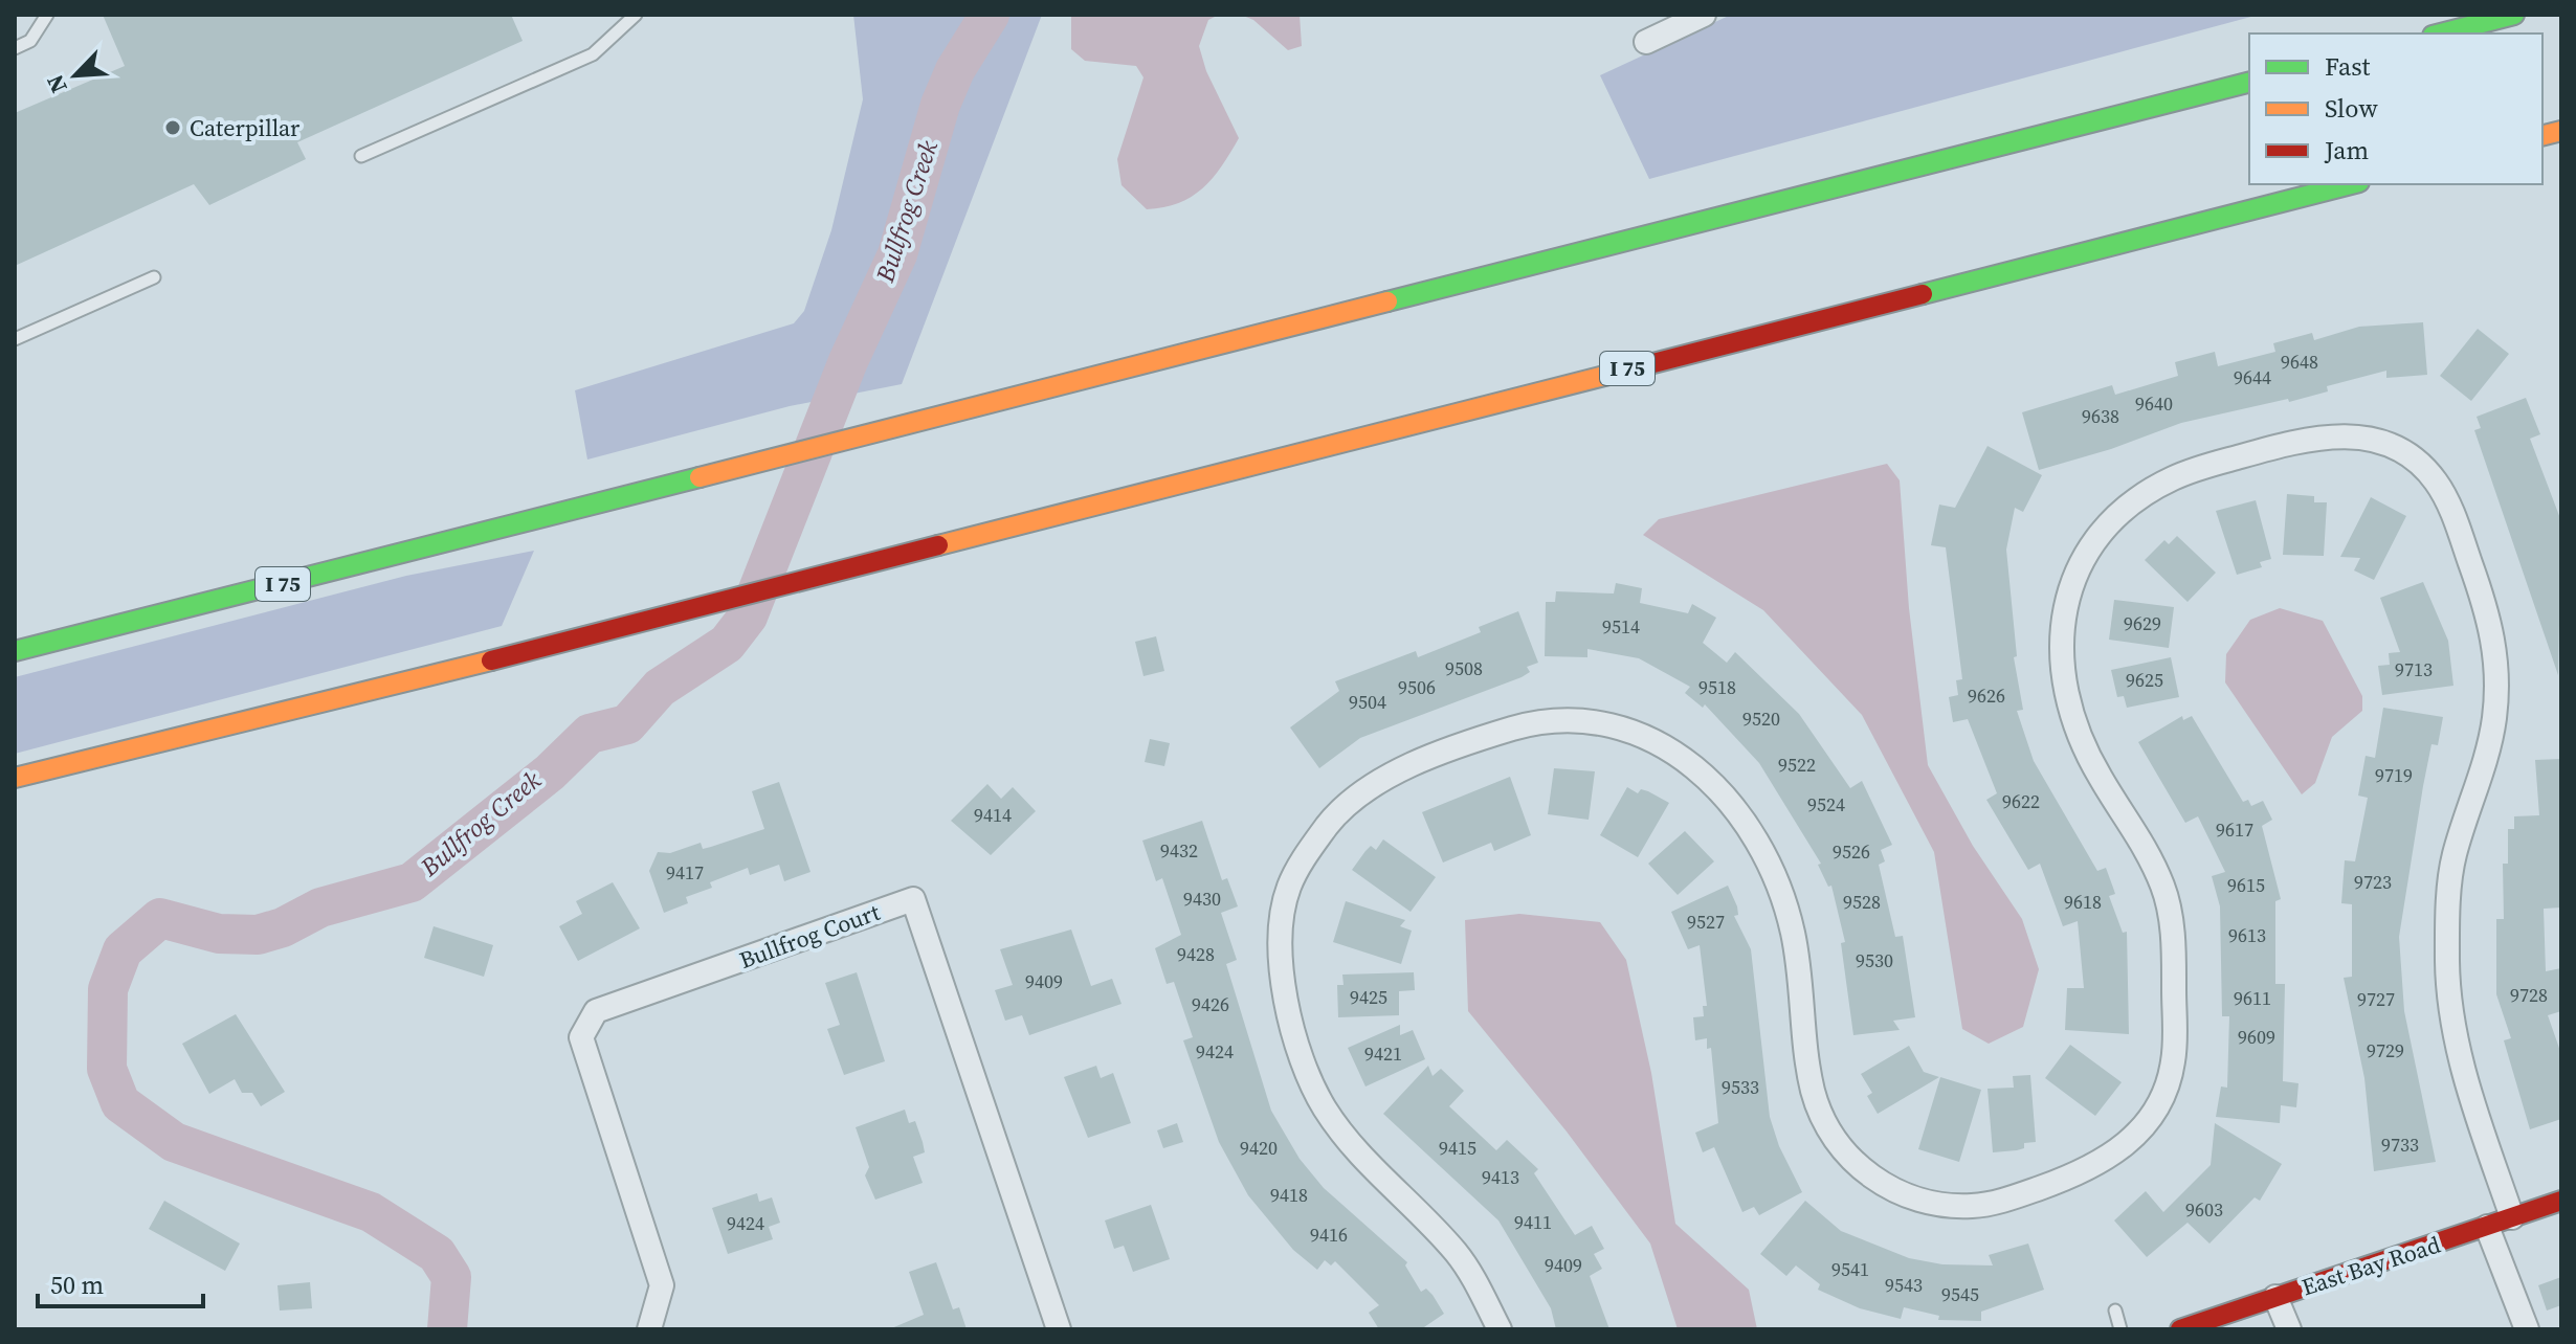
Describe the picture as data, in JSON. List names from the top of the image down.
{
  "streets": {
    "main road": ["I 75", "East Bay Road"],
    "street": ["Bullfrog Court"]
  },
  "water": ["Bullfrog Creek"],
  "places": ["Caterpillar"],
  "house_numbers": [
    "9648",
    "9644",
    "9640",
    "9638",
    "9629",
    "9514",
    "9508",
    "9713",
    "9625",
    "9506",
    "9518",
    "9626",
    "9504",
    "9520",
    "9522",
    "9719",
    "9622",
    "9524",
    "9414",
    "9617",
    "9432",
    "9526",
    "9417",
    "9723",
    "9615",
    "9430",
    "9528",
    "9618",
    "9527",
    "9613",
    "9428",
    "9530",
    "9409",
    "9728",
    "9425",
    "9611",
    "9727",
    "9426",
    "9609",
    "9729",
    "9424",
    "9421",
    "9533",
    "9733",
    "9420",
    "9415",
    "9413",
    "9418",
    "9603",
    "9411",
    "9424",
    "9416",
    "9409",
    "9541",
    "9543",
    "9545"
  ],
  "legend": ["Fast", "Slow", "Jam"],
  "scale_bar": "50 m",
  "north": "bottom left"
}
